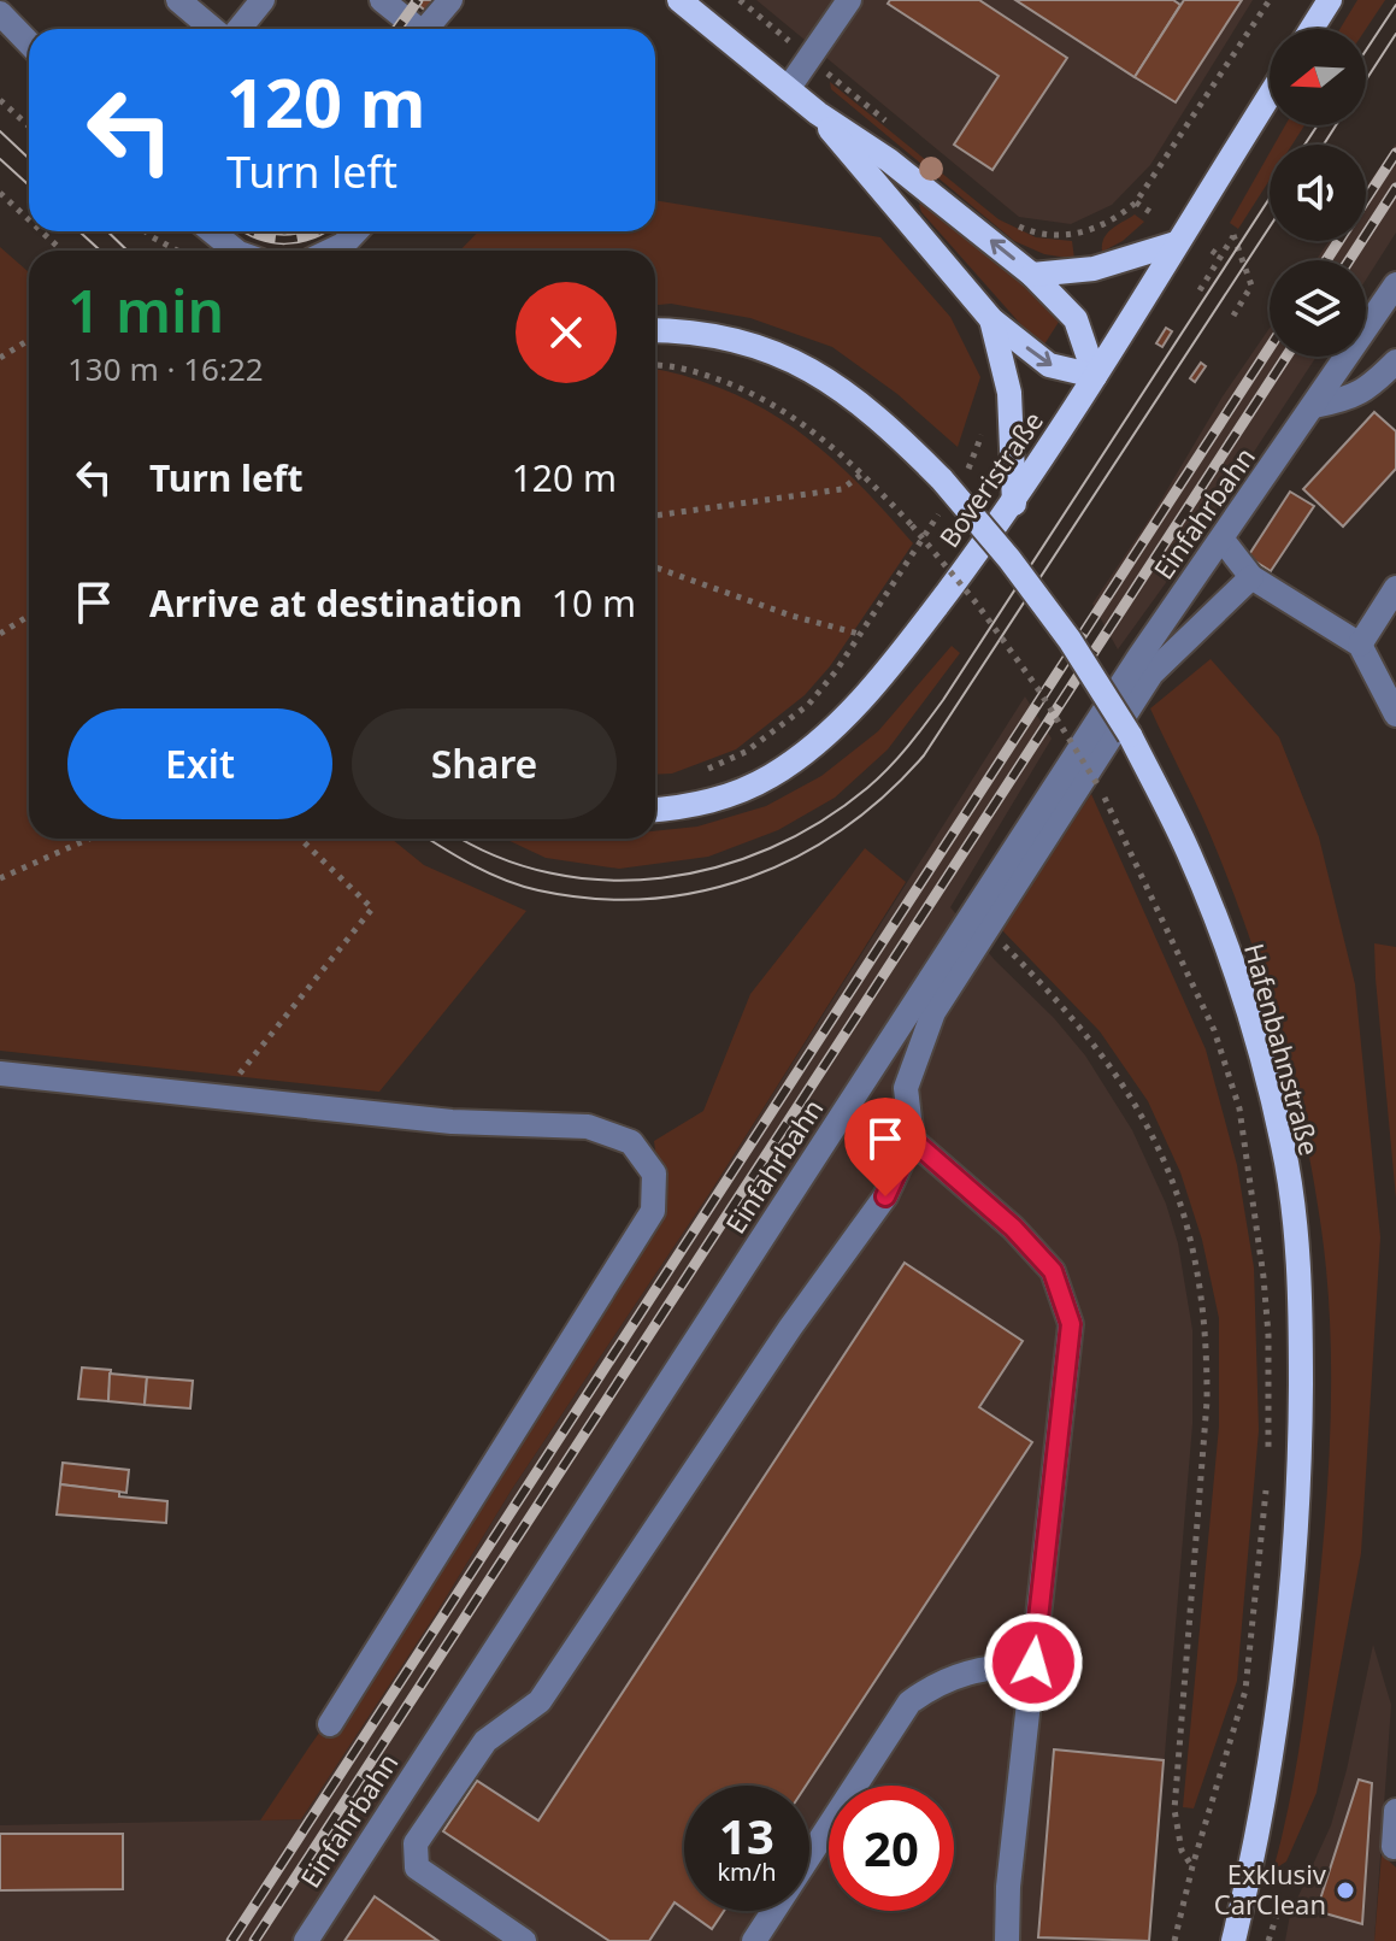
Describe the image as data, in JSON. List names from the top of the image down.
{
  "streets": {
    "main road": ["Boveristraße", "Hafenbahnstraße"],
    "street": ["Einfahrbahn"]
  },
  "crossings": [
    ["Boveristraße", "Hafenbahnstraße"]
  ],
  "places": ["Exklusiv CarClean"],
  "north": "left",
  "page": {
    "turn": ["120 m", "Turn left"],
    "heading": ["1 min", "130 m · 16:22"],
    "list": [
      {
        "name": "Turn left",
        "value": "120 m"
      },
      {
        "name": "Arrive at destination",
        "value": "10 m"
      }
    ],
    "buttons": ["Exit", "Share"],
    "speed": "13 km/h",
    "limit": "20"
  }
}
